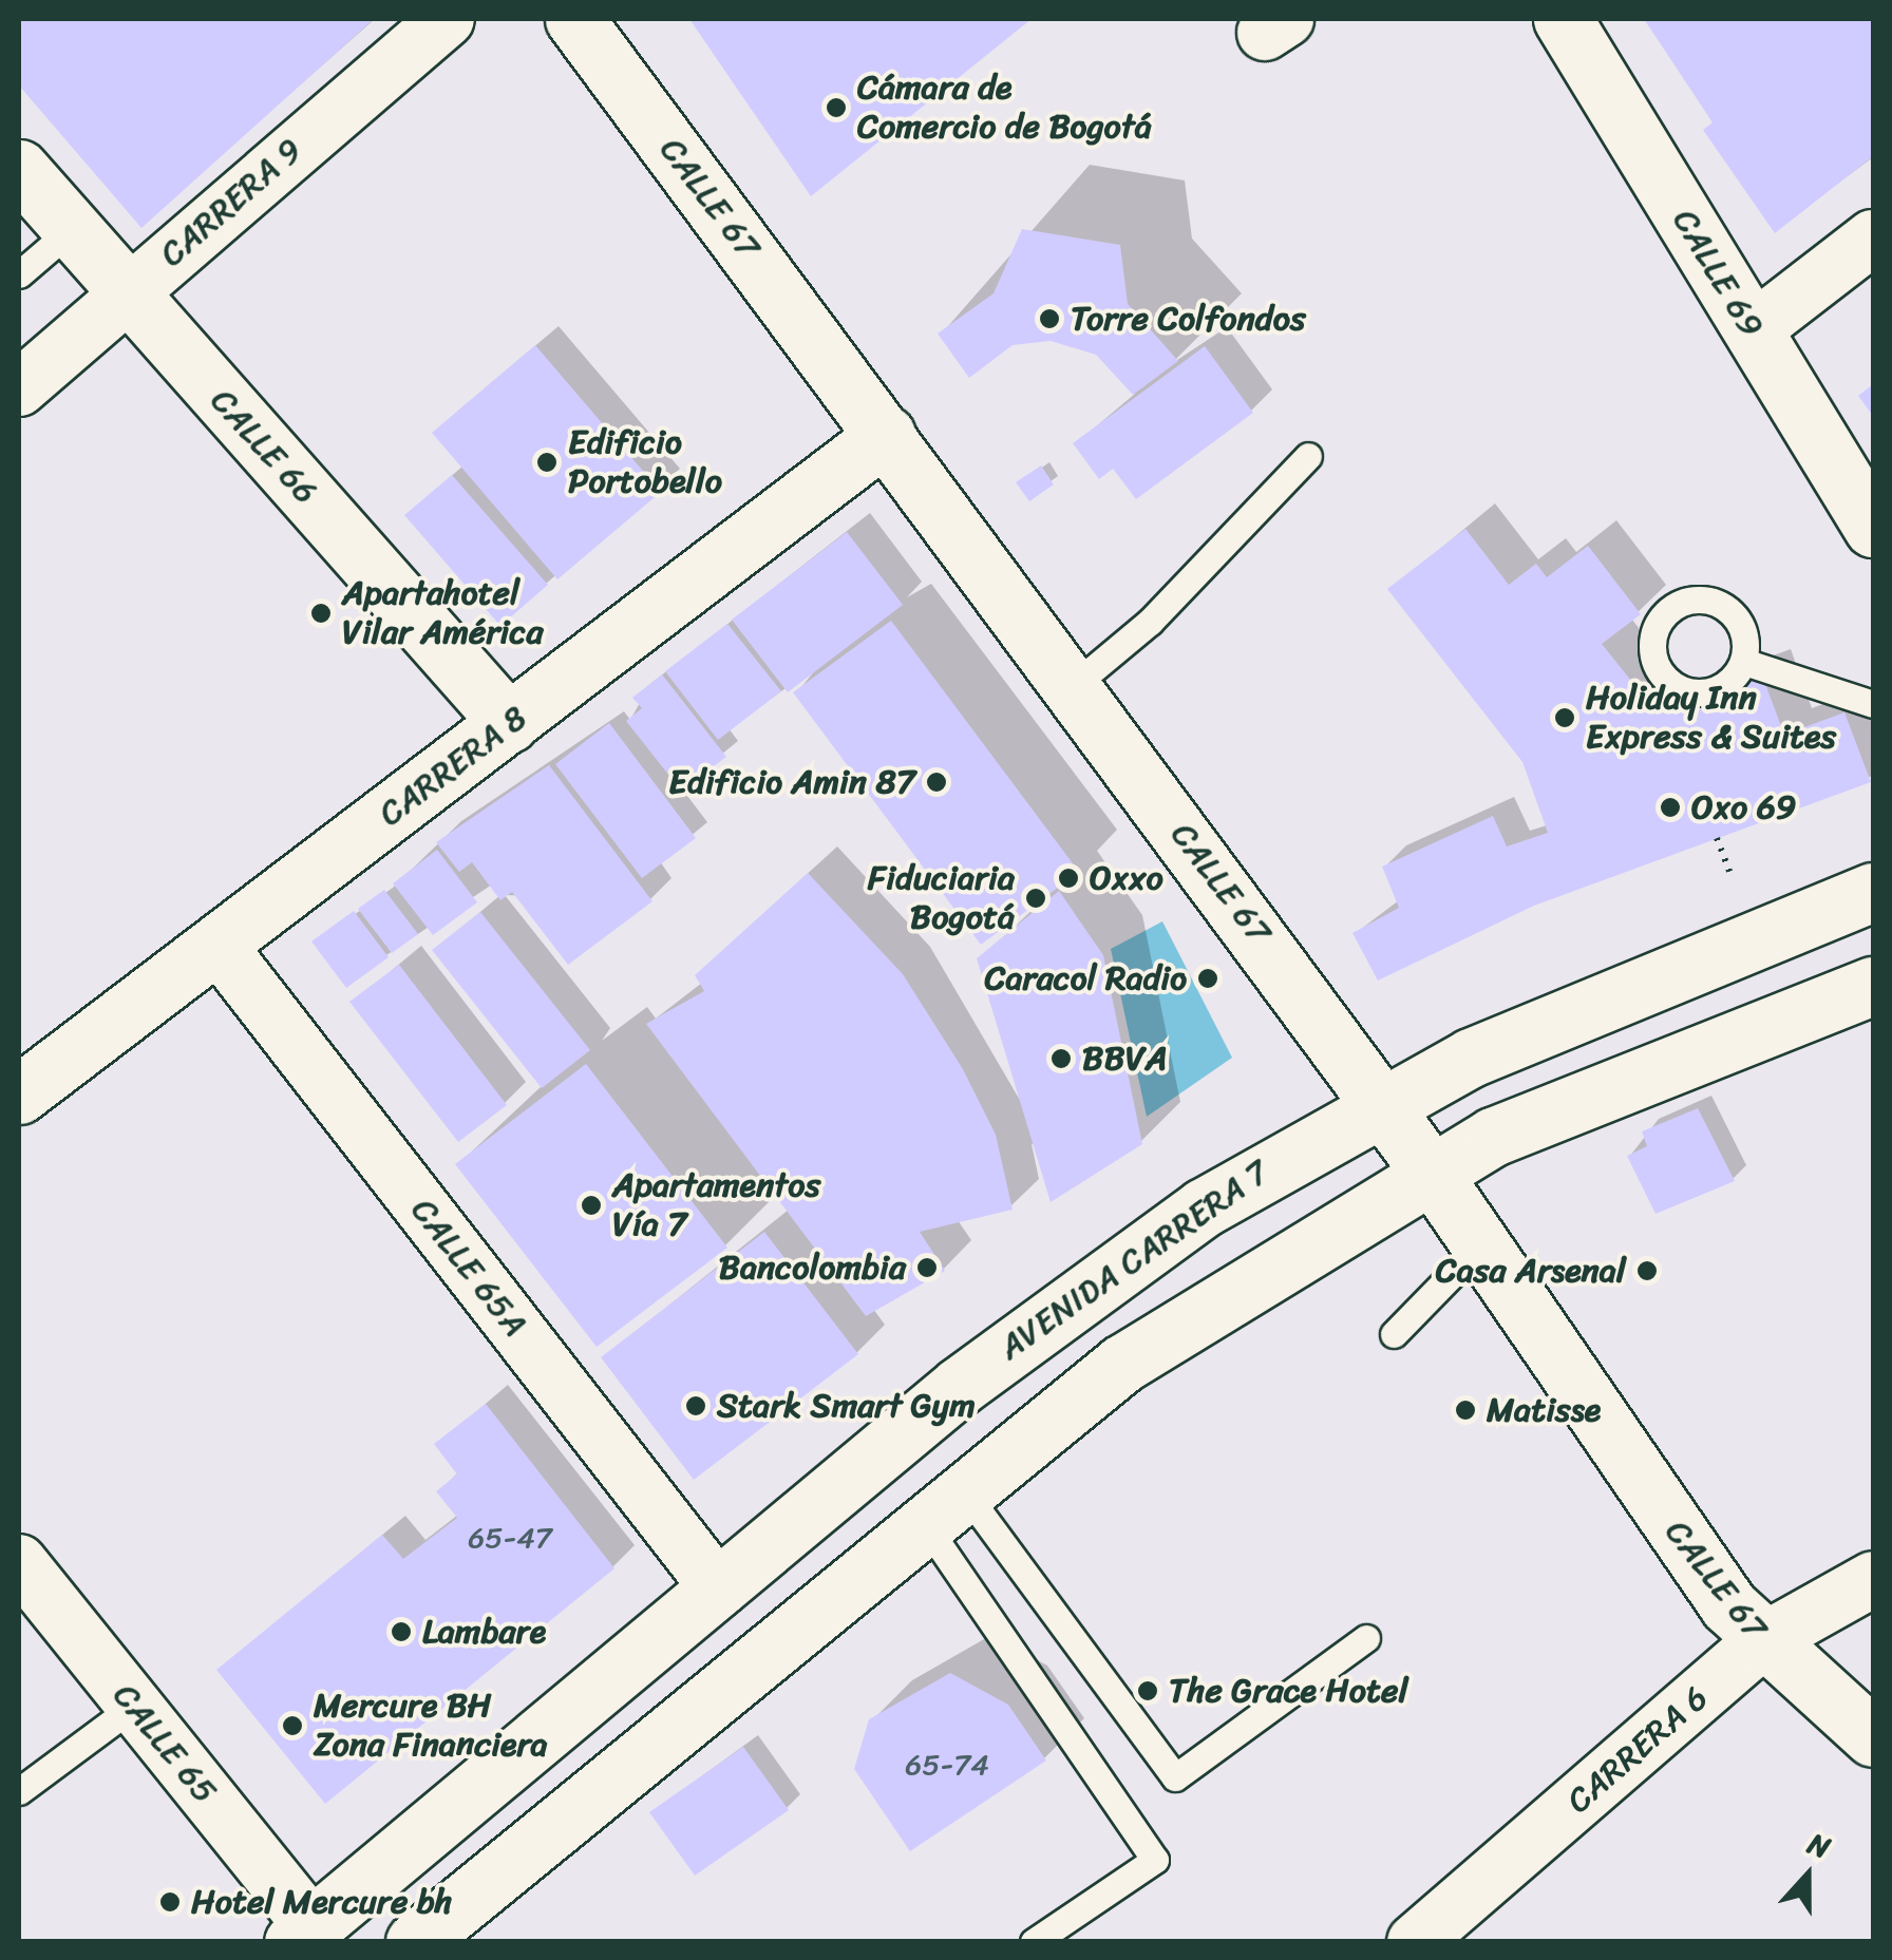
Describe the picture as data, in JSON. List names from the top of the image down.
{
  "streets": {
    "main road": [
      "CALLE 67",
      "CALLE 69",
      "CALLE 66",
      "CARRERA 8",
      "AVENIDA CARRERA 7"
    ],
    "street": [
      "CARRERA 9",
      "CALLE 65A",
      "CALLE 65",
      "CARRERA 6"
    ]
  },
  "crossings": [
    ["CALLE 67", "CARRERA 8"],
    ["CALLE 67", "AVENIDA CARRERA 7"],
    ["CALLE 67", "CARRERA 6"],
    ["CARRERA 9", "CALLE 66"],
    ["CALLE 66", "CARRERA 8"],
    ["CARRERA 8", "CALLE 65A"],
    ["AVENIDA CARRERA 7", "CALLE 65A"],
    ["AVENIDA CARRERA 7", "CALLE 65"]
  ],
  "places": [
    "Cámara de Comercio de Bogotá",
    "Torre Colfondos",
    "Edificio Portobello",
    "Apartahotel Vilar América",
    "Holiday Inn Express & Suites",
    "Edificio Amin 87",
    "Oxo 69",
    "Oxxo",
    "Fiduciaria Bogotá",
    "Caracol Radio",
    "BBVA",
    "Apartamentos Vía 7",
    "Bancolombia",
    "Casa Arsenal",
    "Stark Smart Gym",
    "Matisse",
    "Lambare",
    "The Grace Hotel",
    "Mercure BH Zona Financiera",
    "Hotel Mercure bh"
  ],
  "house_numbers": ["65-47", "65-74"],
  "north": "top"
}
